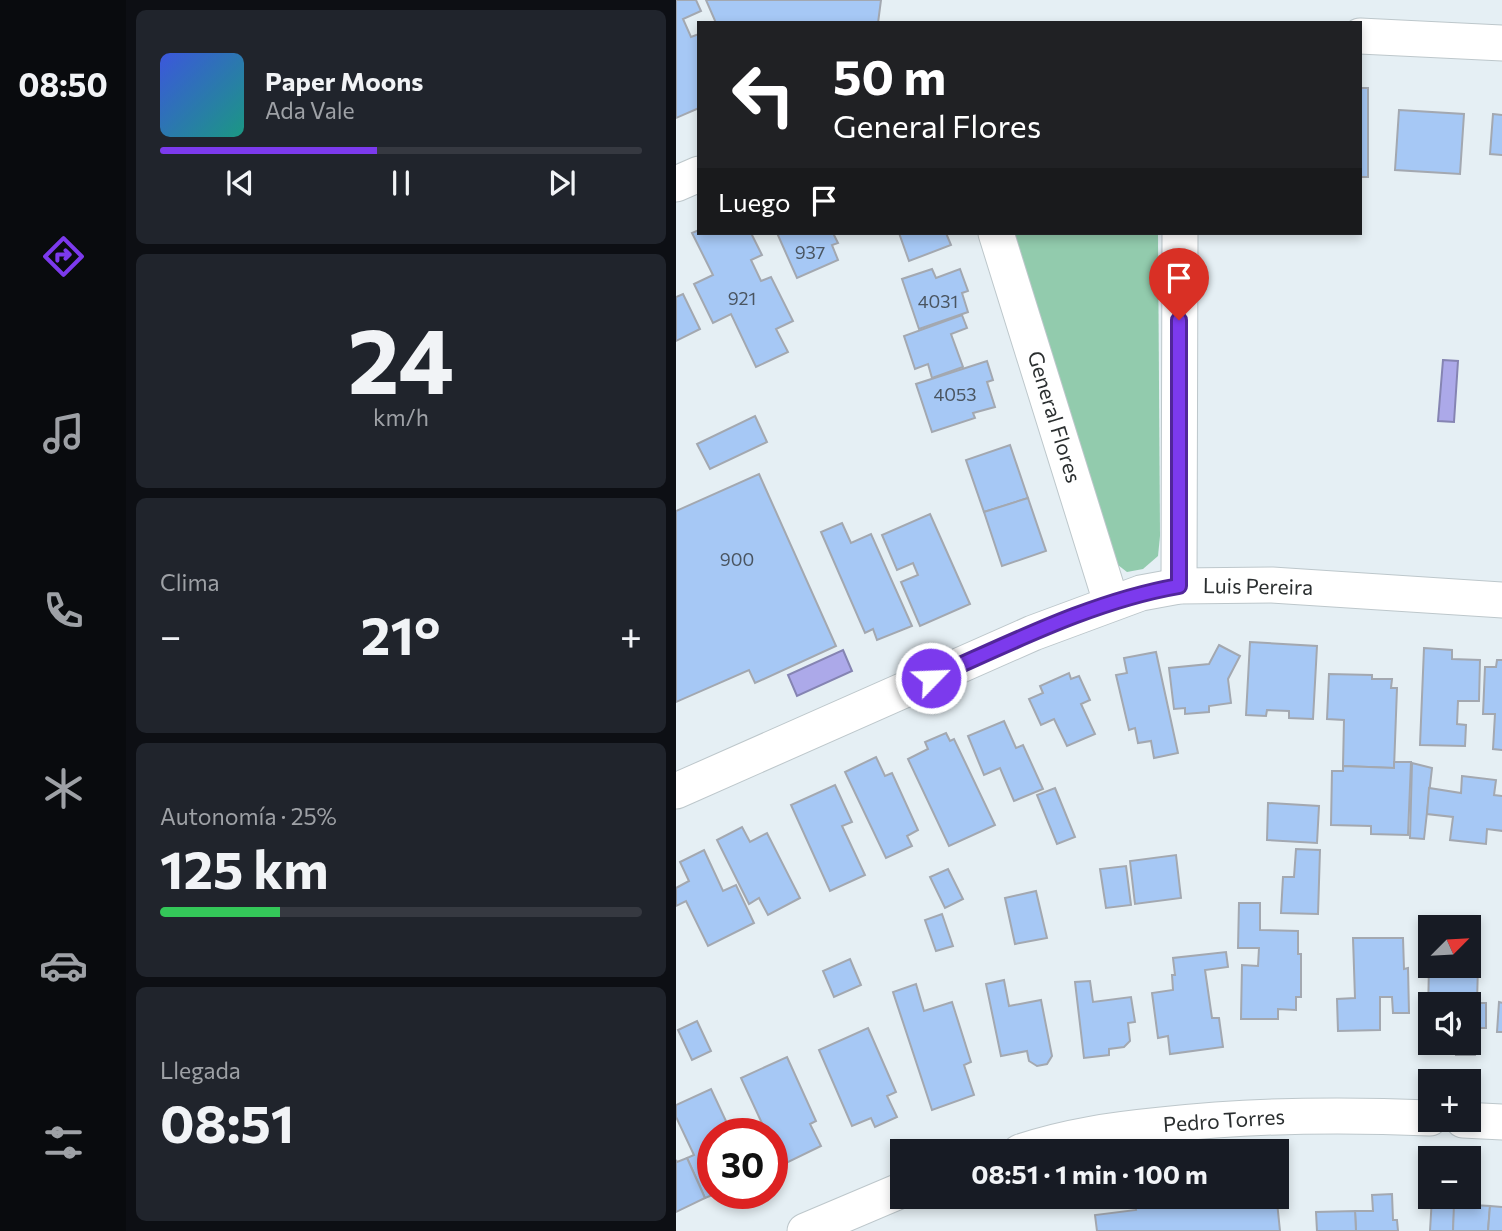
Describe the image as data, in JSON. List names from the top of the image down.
{
  "streets": {
    "street": ["General Flores", "Luis Pereira", "Pedro Torres"]
  },
  "crossings": [
    ["General Flores", "Luis Pereira"]
  ],
  "house_numbers": [
    "937",
    "921",
    "4031",
    "4053",
    "900"
  ],
  "north": "top right",
  "page": {
    "tabs": "08:50",
    "turn": ["50 m", "General Flores"],
    "song": ["Paper Moons", "Ada Vale"],
    "then": "Luego",
    "tile": [
      ["24", "km/h"],
      "Clima",
      ["Autonomía · 25%", "125 km"],
      ["Llegada", "08:51"]
    ],
    "heat": ["−", "21°", "+"],
    "map_buttons": ["+", "−"],
    "limit": "30",
    "trip": "08:51 · 1 min · 100 m"
  }
}
